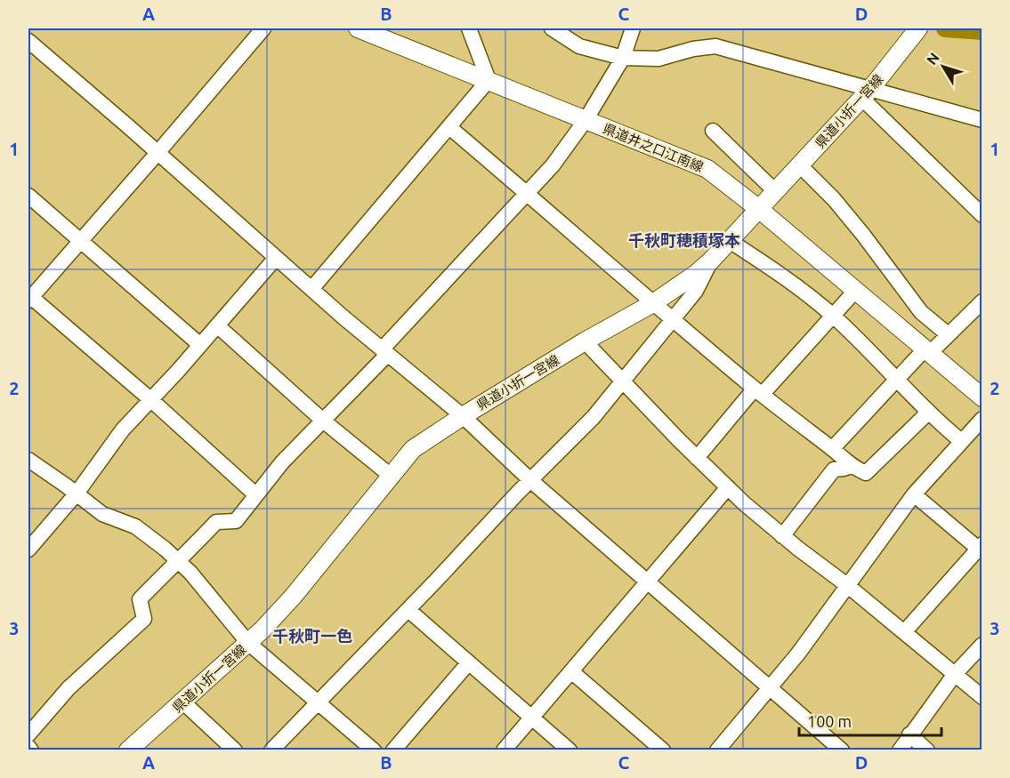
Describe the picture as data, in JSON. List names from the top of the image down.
{
  "streets": {
    "main road": ["県道小折一宮線", "県道井之口江南線"]
  },
  "crossings": [
    ["県道小折一宮線", "県道井之口江南線"]
  ],
  "districts": ["千秋町穂積塚本", "千秋町一色"],
  "scale_bar": "100 m",
  "north": "top left",
  "grid": {
    "columns": [
      "A",
      "B",
      "C",
      "D"
    ],
    "rows": ["1", "2", "3"]
  }
}
